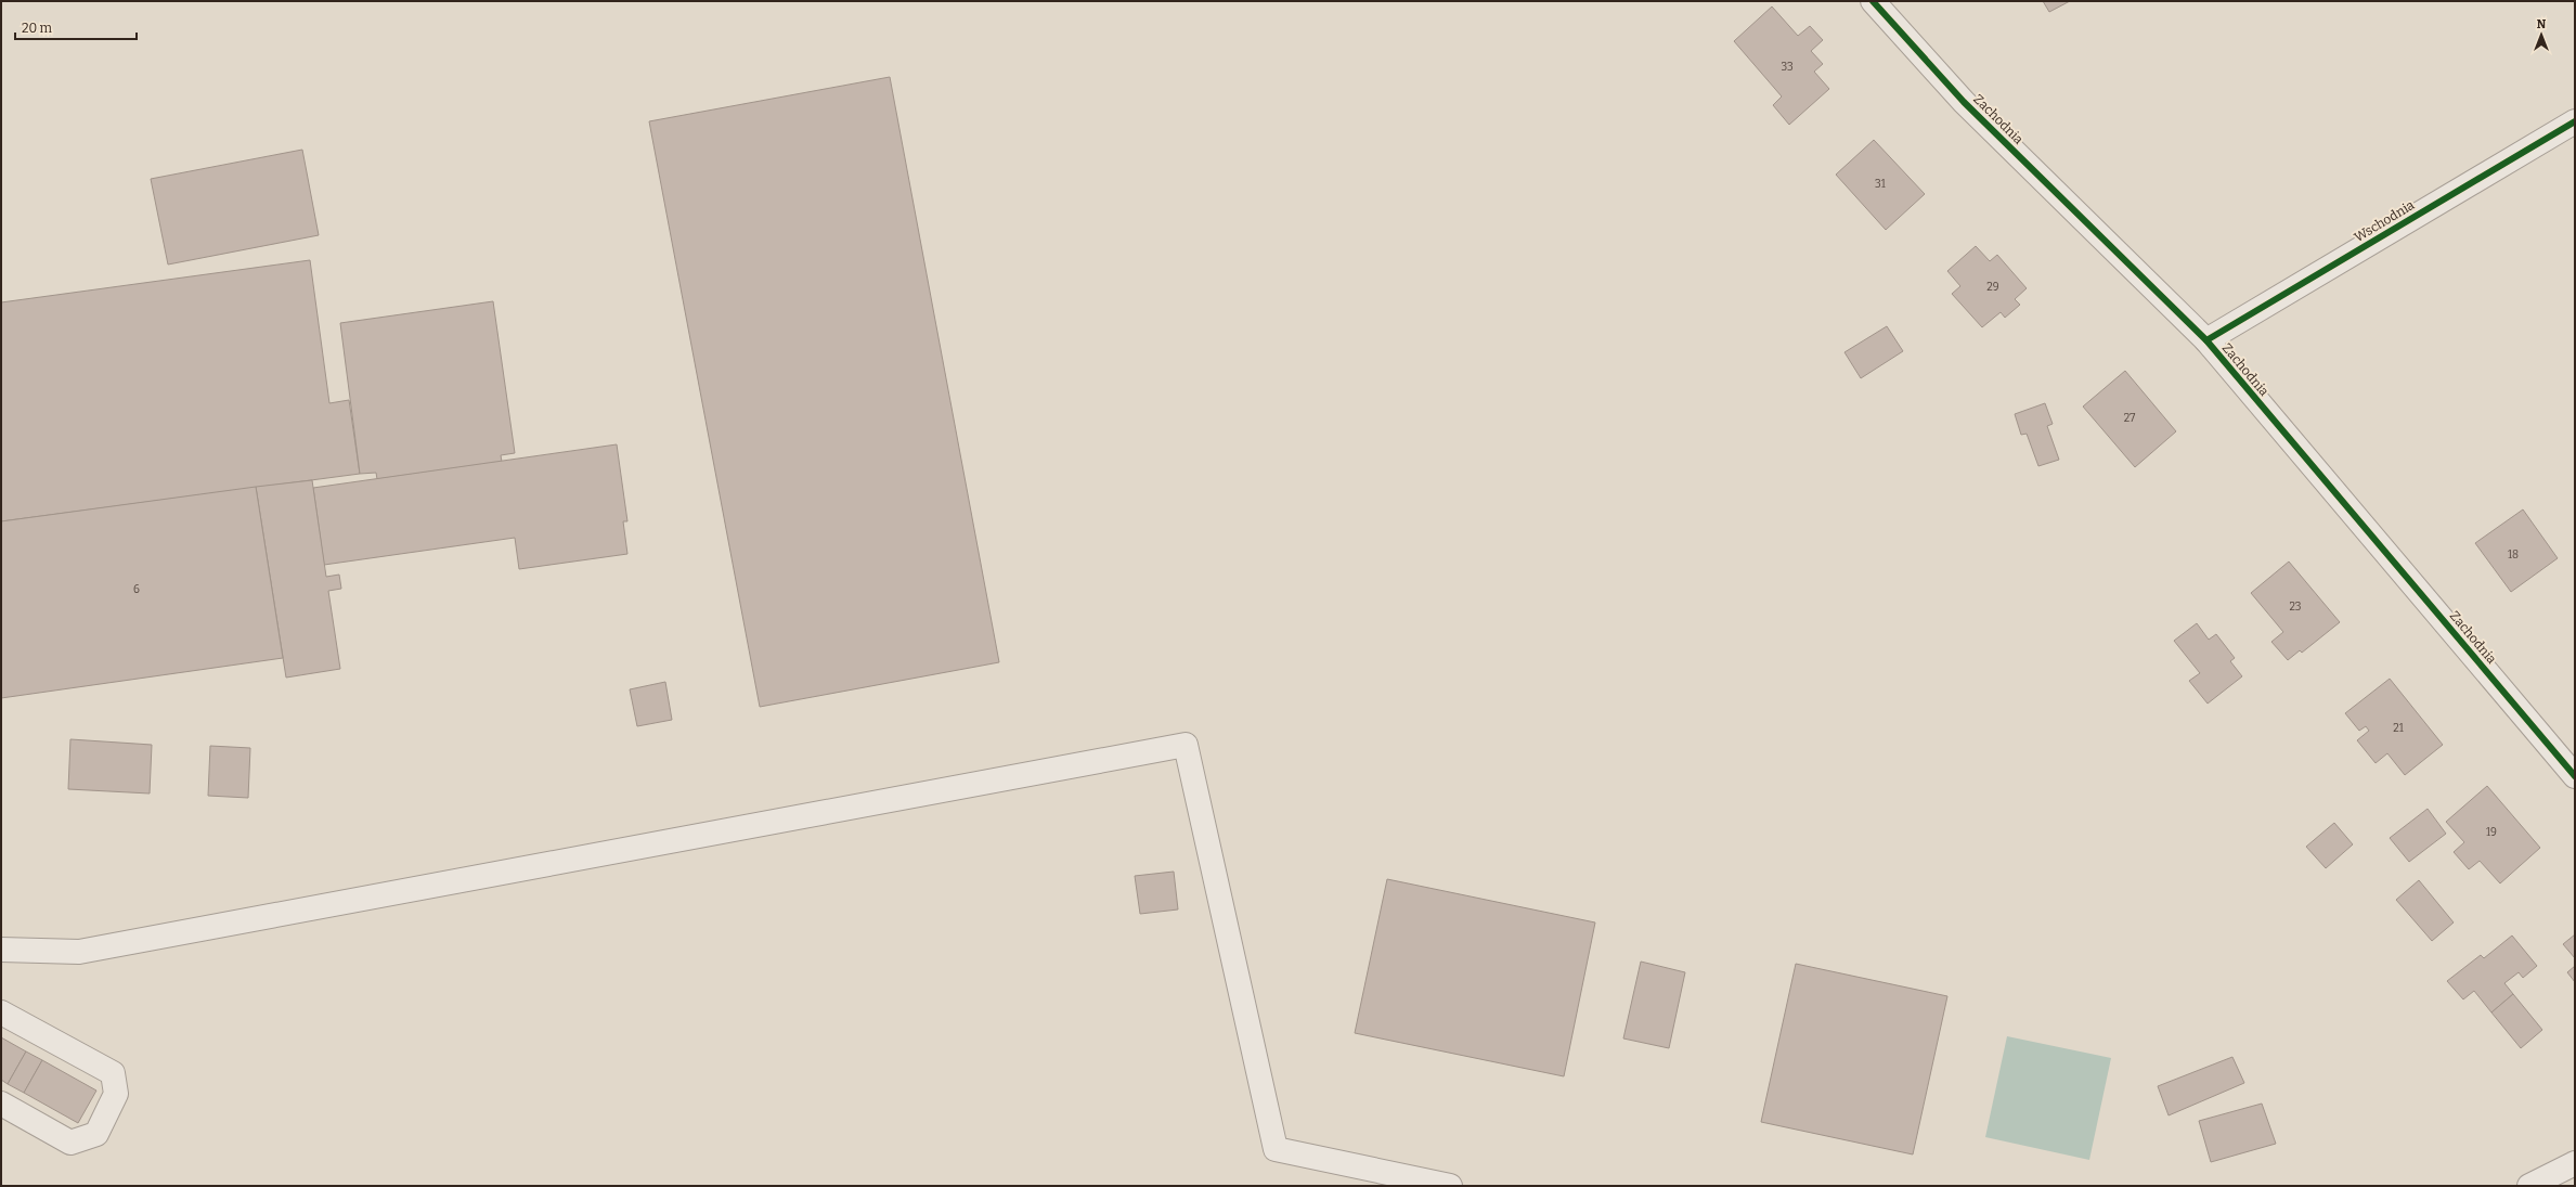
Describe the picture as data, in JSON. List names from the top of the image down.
{
  "streets": {
    "street": ["Zachodnia", "Wschodnia"]
  },
  "crossings": [
    ["Zachodnia", "Wschodnia"]
  ],
  "house_numbers": [
    "33",
    "31",
    "29",
    "27",
    "18",
    "6",
    "23",
    "21",
    "19"
  ],
  "scale_bar": "20 m",
  "north": "top"
}
